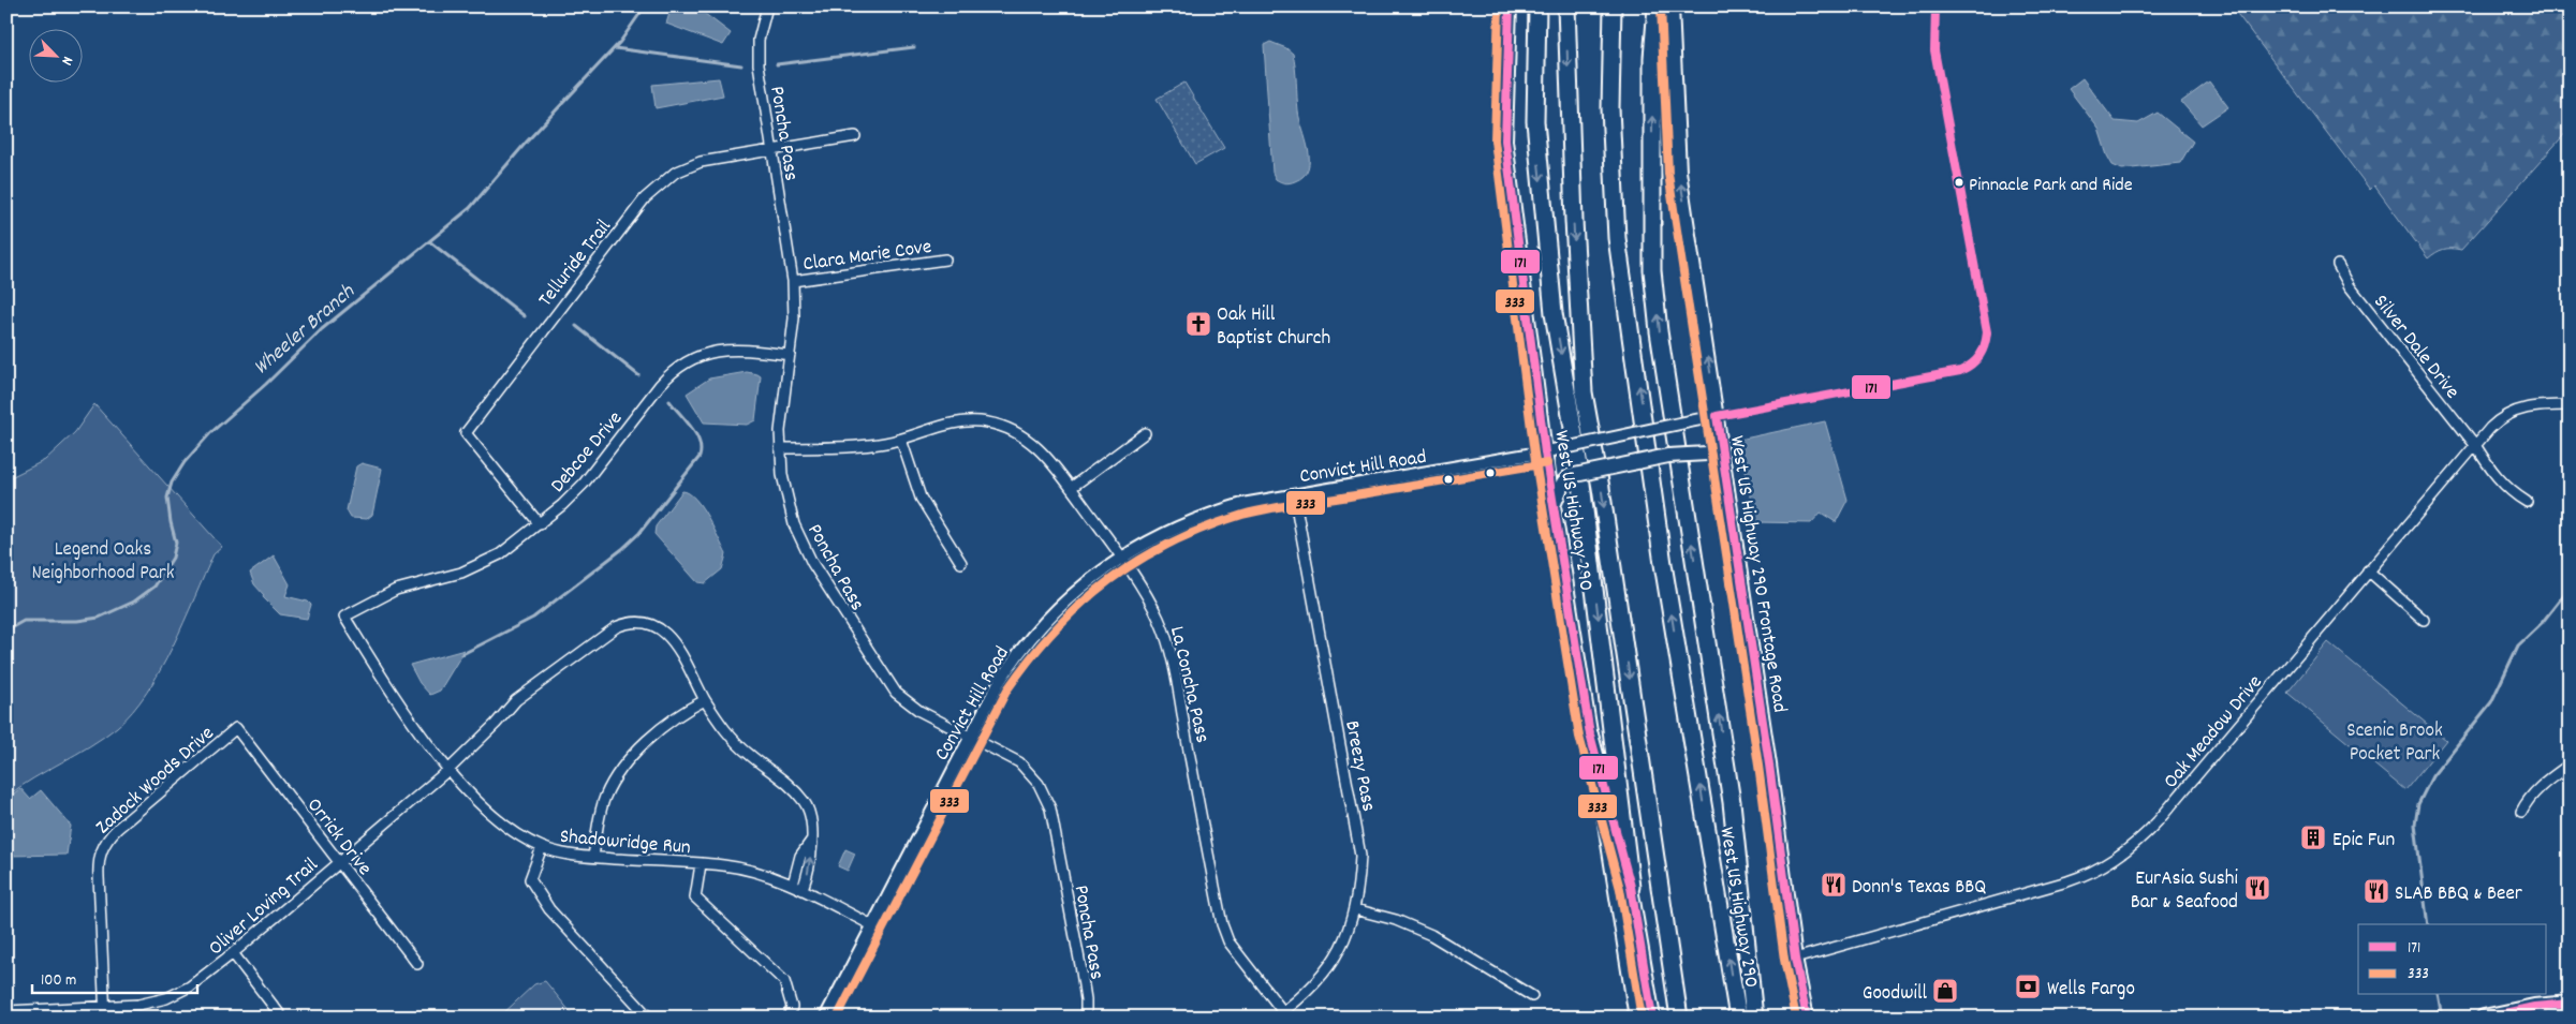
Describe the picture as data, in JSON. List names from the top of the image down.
{
  "streets": {
    "highway": ["West US Highway 290"],
    "main road": ["West US Highway 290 Frontage Road"],
    "street": [
      "Poncha Pass",
      "Clara Marie Cove",
      "Telluride Trail",
      "Silver Dale Drive",
      "Debcoe Drive",
      "Convict Hill Road",
      "La Concha Pass",
      "Oak Meadow Drive",
      "Breezy Pass",
      "Zadock Woods Drive",
      "Orrick Drive",
      "Shadowridge Run",
      "Oliver Loving Trail"
    ]
  },
  "crossings": [
    ["Poncha Pass", "Clara Marie Cove"],
    ["Poncha Pass", "Telluride Trail"],
    ["Poncha Pass", "Debcoe Drive"],
    ["Poncha Pass", "Convict Hill Road"],
    ["Poncha Pass", "La Concha Pass"],
    ["Telluride Trail", "Debcoe Drive"],
    ["Silver Dale Drive", "Oak Meadow Drive"],
    ["Debcoe Drive", "Shadowridge Run"],
    ["Convict Hill Road", "West US Highway 290"],
    ["Convict Hill Road", "West US Highway 290 Frontage Road"],
    ["Convict Hill Road", "La Concha Pass"],
    ["Convict Hill Road", "Breezy Pass"],
    ["Convict Hill Road", "Shadowridge Run"],
    ["West US Highway 290 Frontage Road", "Oak Meadow Drive"],
    ["La Concha Pass", "Breezy Pass"],
    ["Zadock Woods Drive", "Orrick Drive"],
    ["Zadock Woods Drive", "Oliver Loving Trail"],
    ["Orrick Drive", "Oliver Loving Trail"],
    ["Shadowridge Run", "Oliver Loving Trail"]
  ],
  "one_way": ["West US Highway 290 Frontage Road"],
  "water": ["Wheeler Branch"],
  "parks": ["Legend Oaks Neighborhood Park", "Scenic Brook Pocket Park"],
  "places": {
    "other": ["Pinnacle Park and Ride"],
    "church": ["Oak Hill Baptist Church"],
    "building": ["Epic Fun"],
    "restaurant": ["Donn's Texas BBQ", "EurAsia Sushi Bar & Seafood", "SLAB BBQ & Beer"],
    "bank": ["Wells Fargo"],
    "shop": ["Goodwill"]
  },
  "lines": ["transit line 171", "transit line 333"],
  "legend": ["171", "333"],
  "scale_bar": "100 m",
  "north": "bottom right"
}
